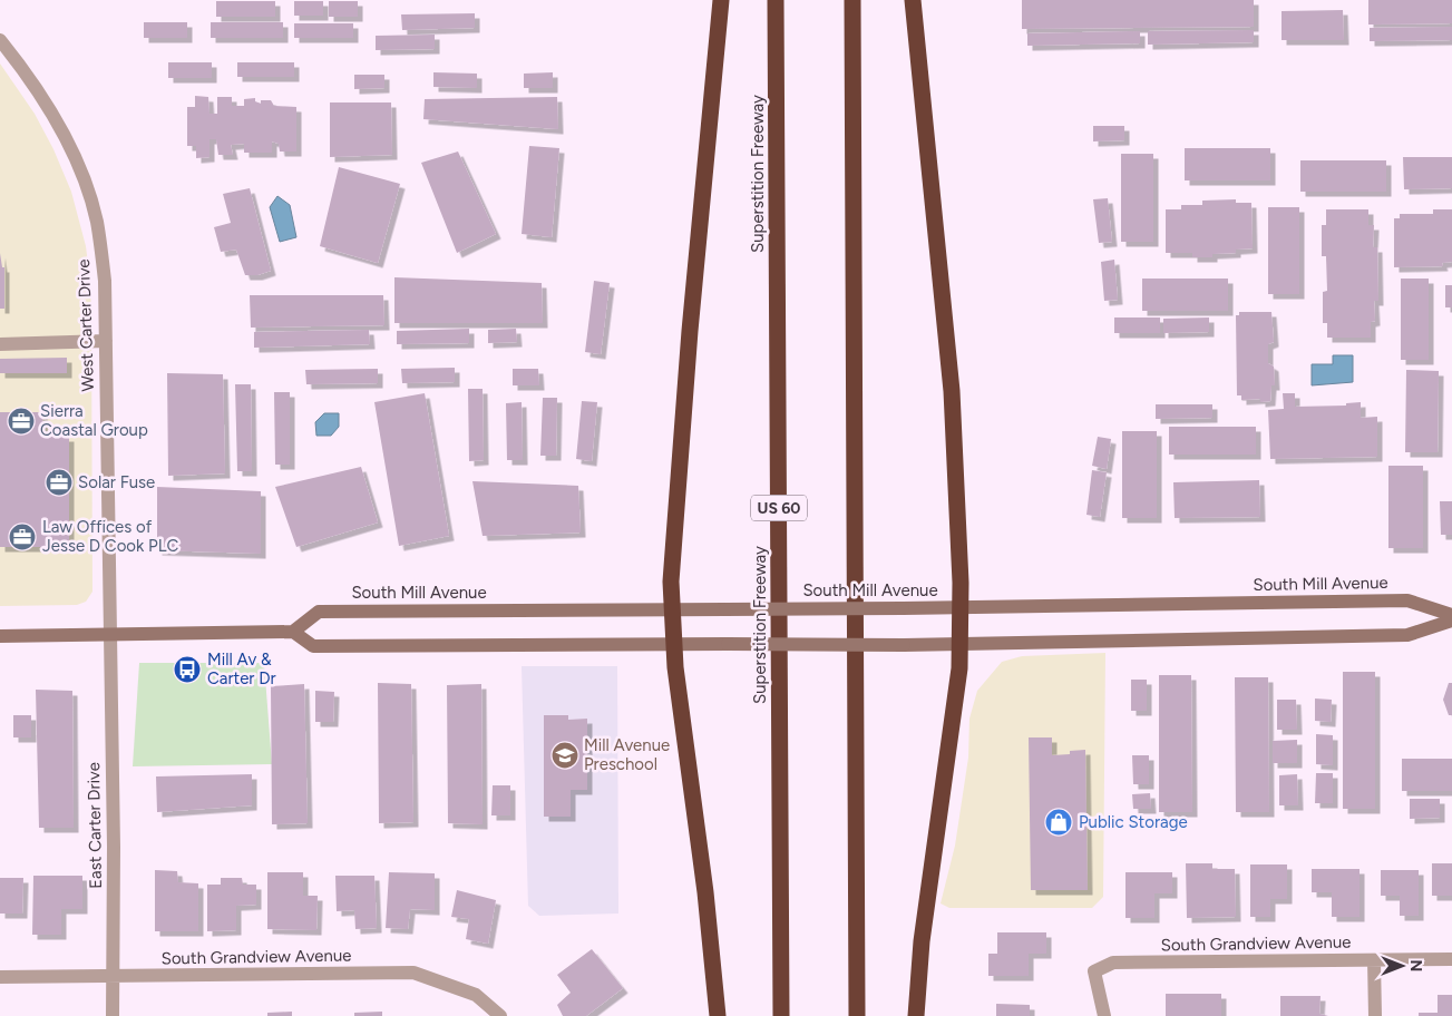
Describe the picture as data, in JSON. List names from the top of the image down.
{
  "streets": {
    "highway": ["Superstition Freeway", "US 60"],
    "main road": ["South Mill Avenue"],
    "street": ["West Carter Drive", "East Carter Drive", "South Grandview Avenue"]
  },
  "crossings": [
    ["West Carter Drive", "East Carter Drive"],
    ["East Carter Drive", "South Grandview Avenue"]
  ],
  "places": {
    "office": ["Sierra Coastal Group", "Solar Fuse", "Law Offices of Jesse D Cook PLC"],
    "bus stop": ["Mill Av & Carter Dr"],
    "school or university": ["Mill Avenue Preschool"],
    "shop": ["Public Storage"]
  },
  "north": "right"
}
